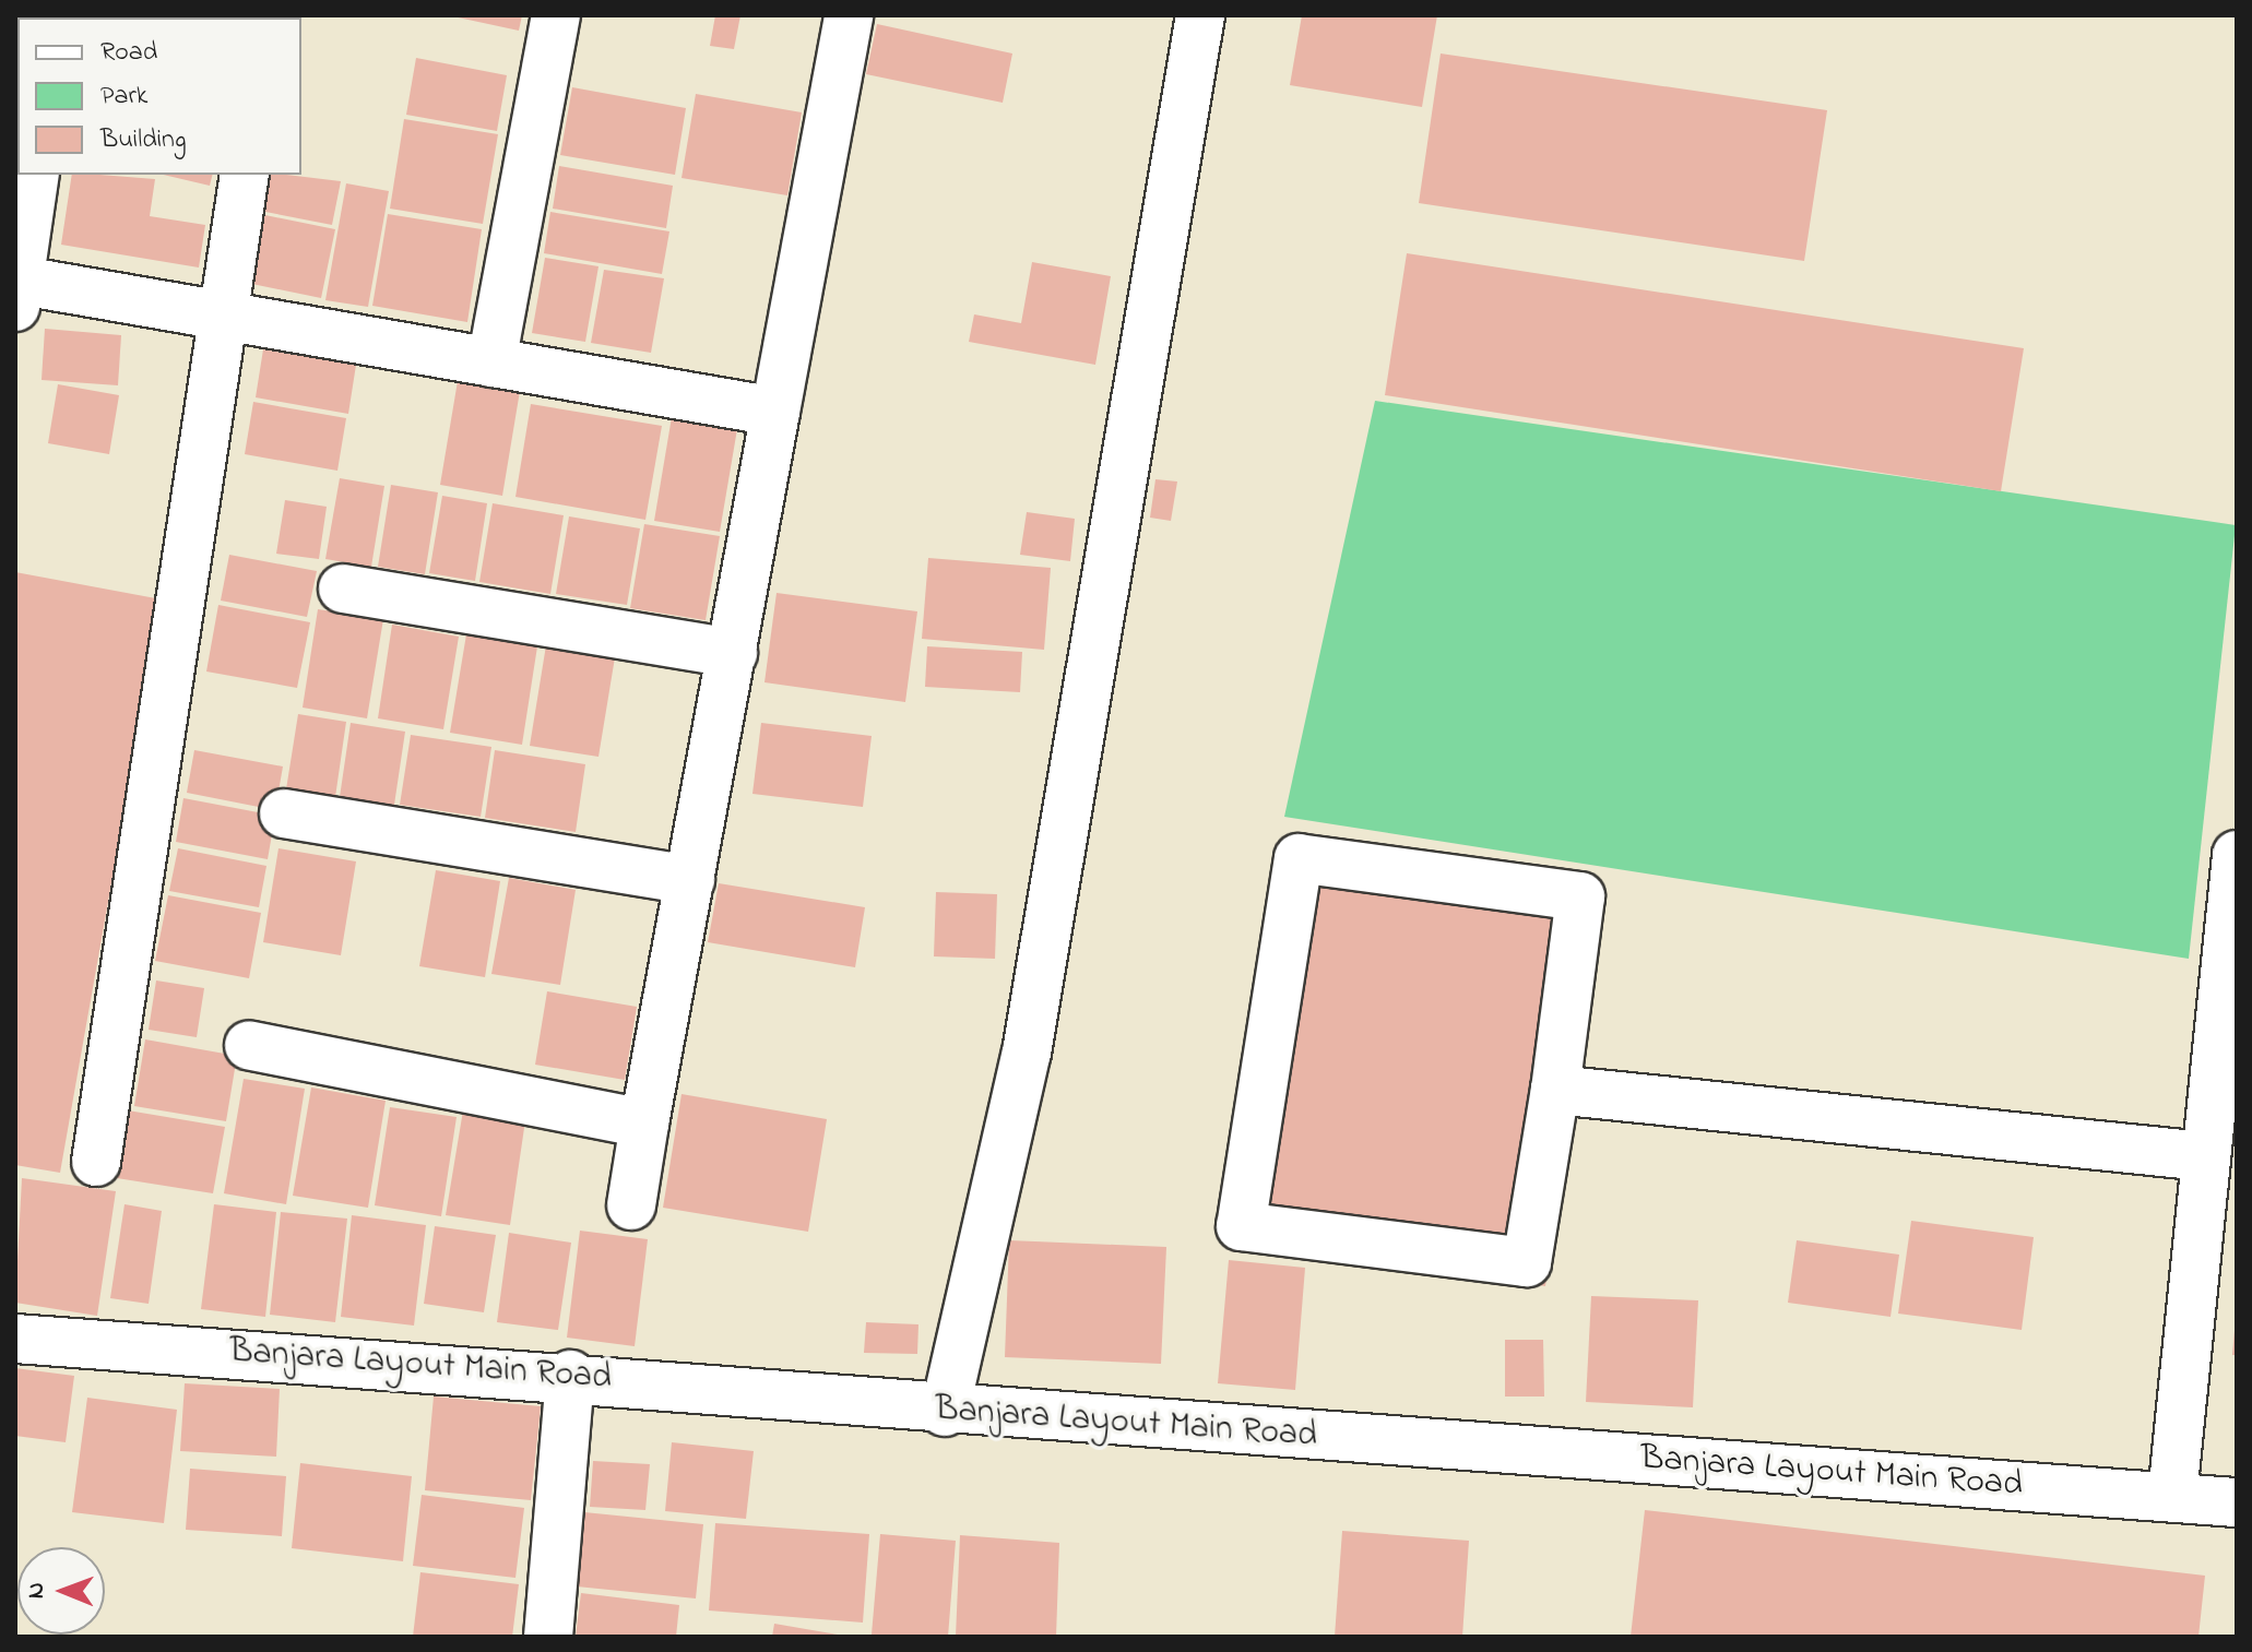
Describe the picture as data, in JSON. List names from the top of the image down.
{
  "streets": {
    "street": ["Banjara Layout Main Road"]
  },
  "legend": ["Road", "Park", "Building"],
  "north": "left"
}
